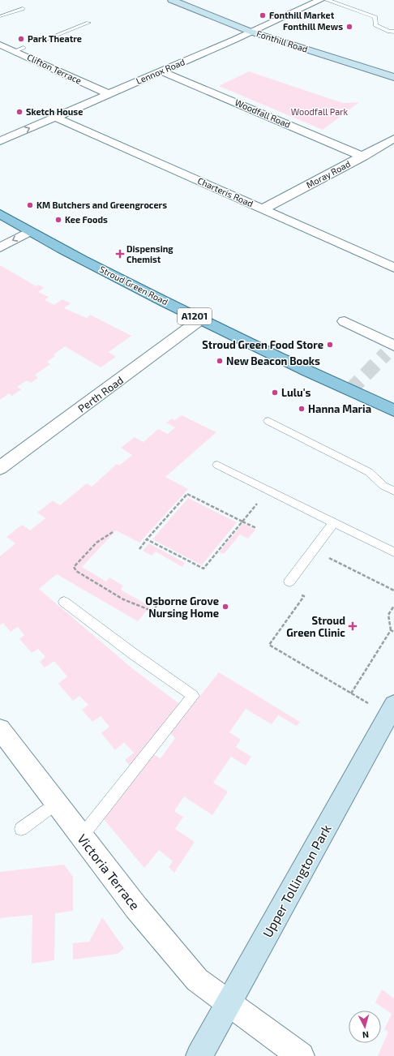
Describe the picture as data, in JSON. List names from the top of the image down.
{
  "streets": {
    "main road": ["Stroud Green Road", "A1201"],
    "street": [
      "Fonthill Road",
      "Clifton Terrace",
      "Lennox Road",
      "Woodfall Road",
      "Moray Road",
      "Charteris Road",
      "Perth Road",
      "Victoria Terrace",
      "Upper Tollington Park"
    ]
  },
  "crossings": [
    ["Fonthill Road", "Lennox Road"],
    ["Clifton Terrace", "Lennox Road"],
    ["Lennox Road", "Woodfall Road"],
    ["Lennox Road", "Charteris Road"],
    ["Woodfall Road", "Moray Road"],
    ["Moray Road", "Charteris Road"],
    ["Stroud Green Road", "Perth Road"],
    ["Victoria Terrace", "Upper Tollington Park"]
  ],
  "parks": ["Woodfall Park"],
  "places": {
    "other": [
      "Fonthill Market",
      "Fonthill Mews",
      "Park Theatre",
      "Sketch House",
      "KM Butchers and Greengrocers",
      "Kee Foods",
      "Stroud Green Food Store",
      "New Beacon Books",
      "Lulu's",
      "Hanna Maria",
      "Osborne Grove Nursing Home"
    ],
    "health": ["Dispensing Chemist", "Stroud Green Clinic"]
  },
  "north": "bottom"
}
